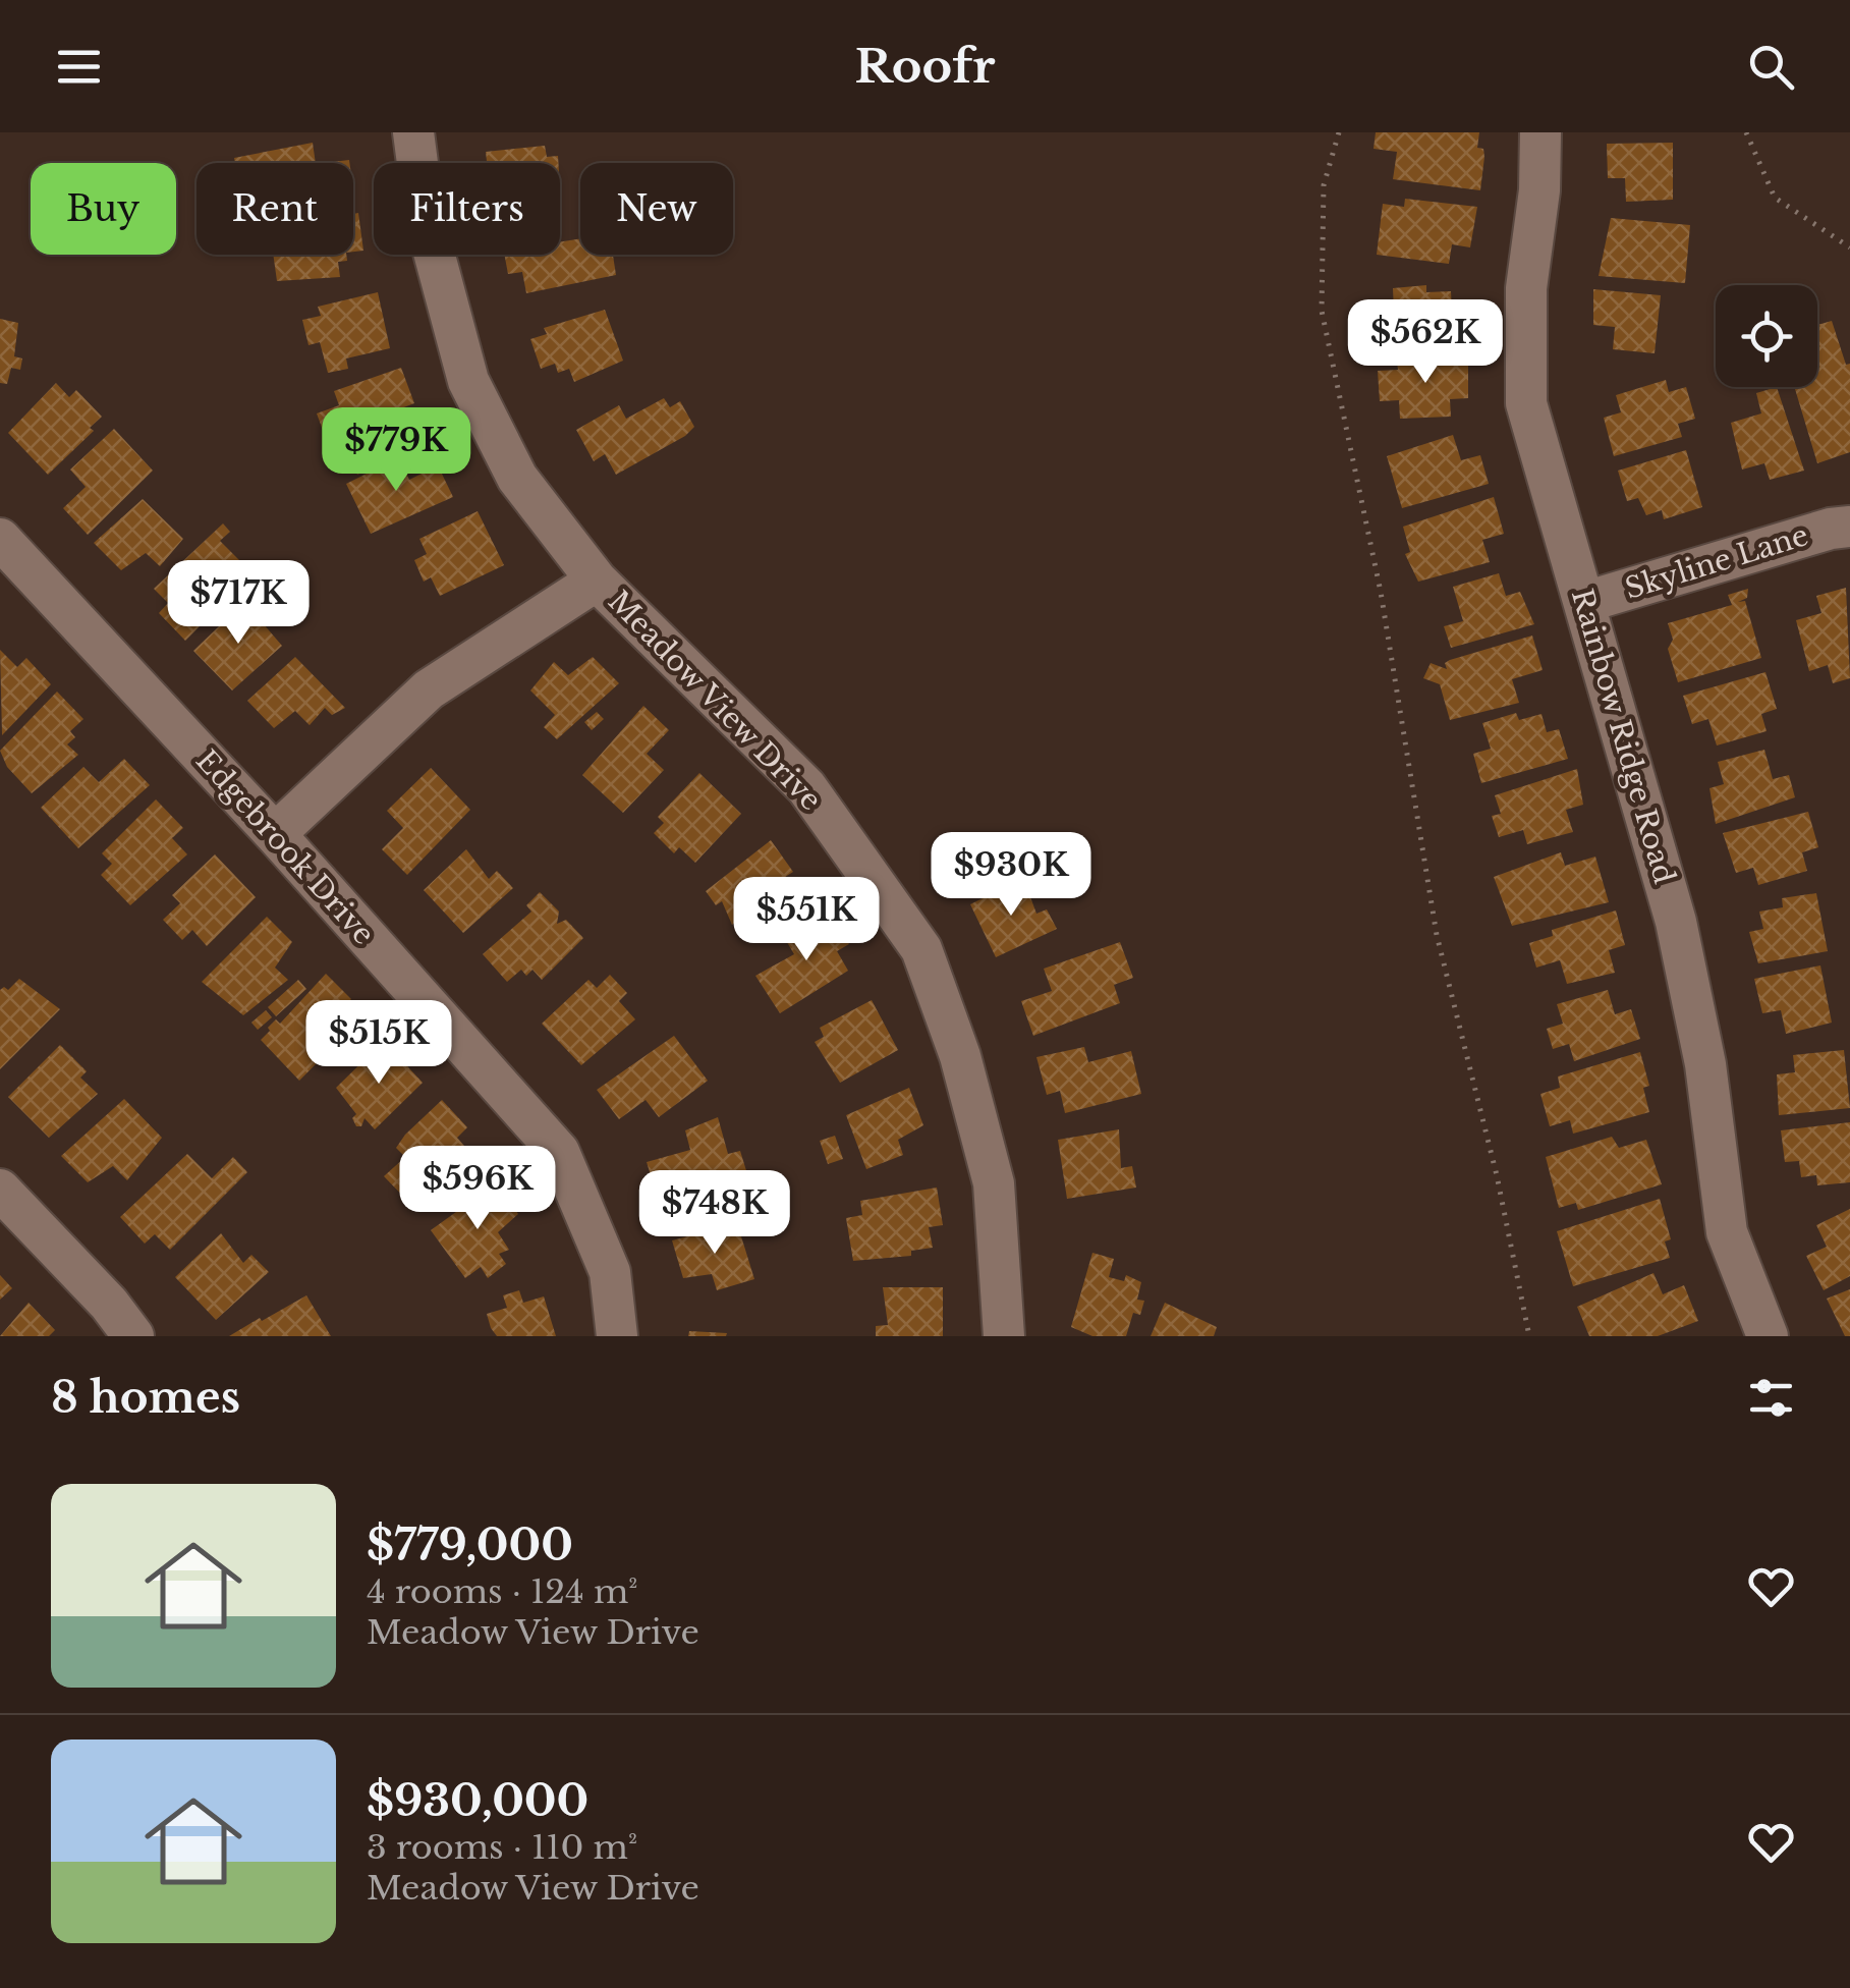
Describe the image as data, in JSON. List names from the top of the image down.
{
  "streets": {
    "street": [
      "Skyline Lane",
      "Meadow View Drive",
      "Rainbow Ridge Road",
      "Edgebrook Drive"
    ]
  },
  "crossings": [
    ["Skyline Lane", "Rainbow Ridge Road"]
  ],
  "page": {
    "header": "Roofr",
    "chip": [
      "Buy",
      "Rent",
      "Filters",
      "New"
    ],
    "price": [
      "$562K",
      "$779K",
      "$717K",
      "$930K",
      "$551K",
      "$515K",
      "$596K",
      "$748K"
    ],
    "heading": "8 homes",
    "list": [
      {
        "name": "$779,000",
        "note": "4 rooms · 124 m² · Meadow View Drive"
      },
      {
        "name": "$930,000",
        "note": "3 rooms · 110 m² · Meadow View Drive"
      }
    ]
  }
}
